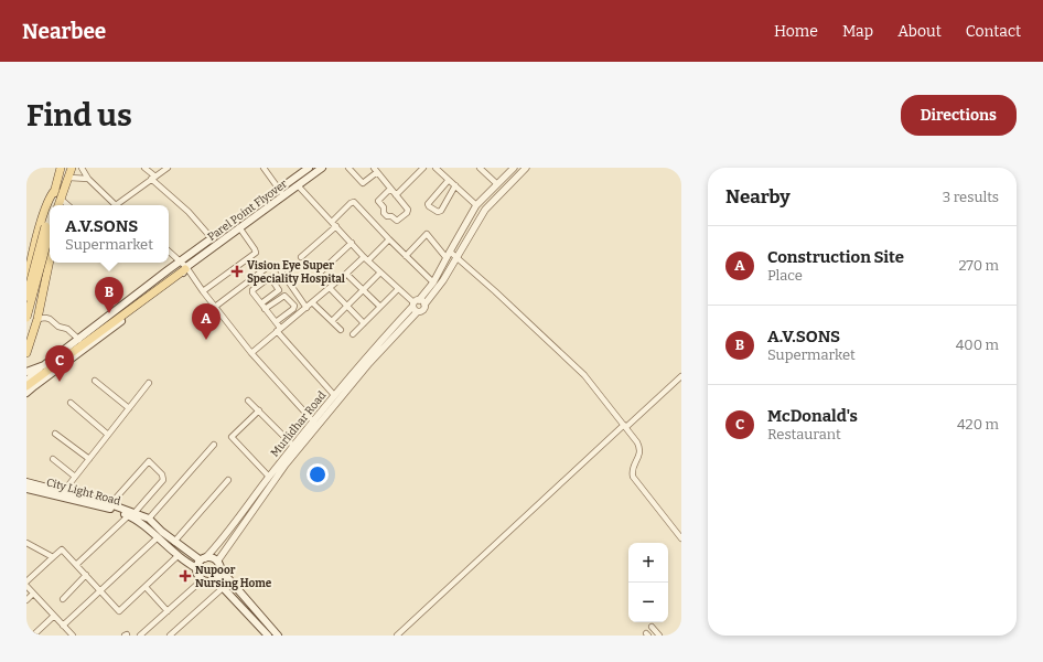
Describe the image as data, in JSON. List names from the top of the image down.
{
  "streets": {
    "main road": ["Parel Point Flyover", "City Light Road"],
    "street": ["Murlidhar Road"]
  },
  "crossings": [
    ["Murlidhar Road", "City Light Road"]
  ],
  "places": {
    "health": ["Vision Eye Super Speciality Hospital", "Nupoor Nursing Home"]
  },
  "page": {
    "header": "Nearbee",
    "nav": [
      "Home",
      "Map",
      "About",
      "Contact"
    ],
    "buttons": "Directions",
    "title": "Find us",
    "heading": ["Nearby", "3 results"],
    "popup": ["A.V.SONS", "Supermarket"],
    "list": [
      {
        "mark": "A",
        "name": "Construction Site",
        "note": "Place",
        "value": "270 m"
      },
      {
        "mark": "B",
        "name": "A.V.SONS",
        "note": "Supermarket",
        "value": "400 m"
      },
      {
        "mark": "C",
        "name": "McDonald's",
        "note": "Restaurant",
        "value": "420 m"
      }
    ],
    "pins": ["B", "A", "C"],
    "map_buttons": ["+", "−"]
  }
}
